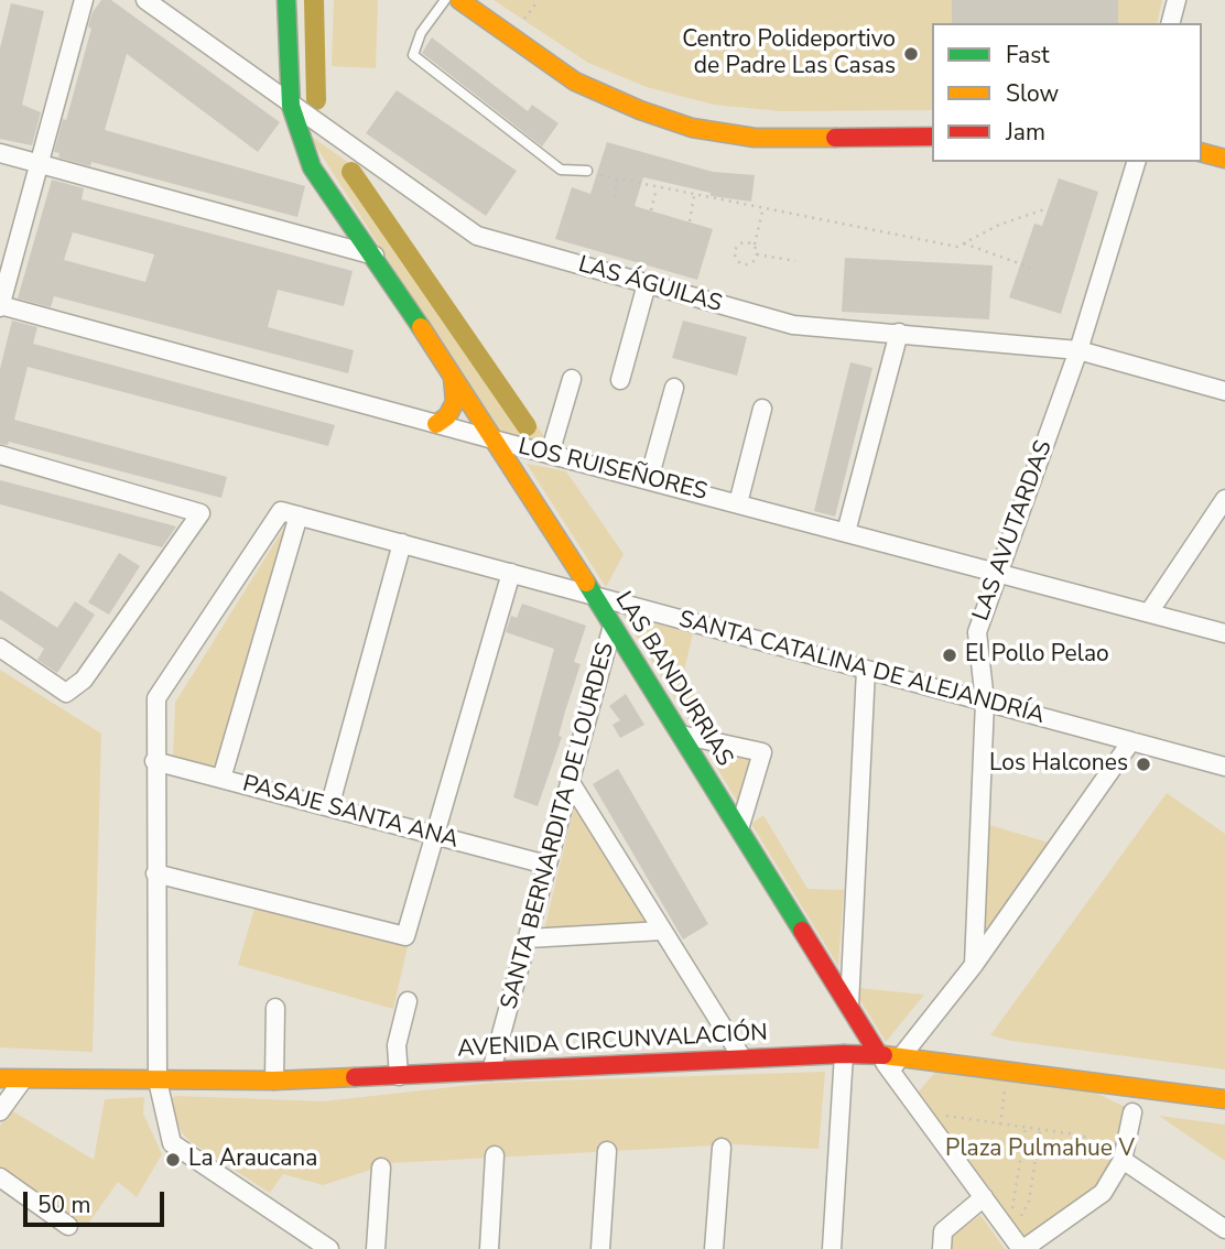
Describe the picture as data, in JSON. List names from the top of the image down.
{
  "streets": {
    "street": [
      "LAS ÁGUILAS",
      "LOS RUISEÑORES",
      "LAS AVUTARDAS",
      "SANTA CATALINA DE ALEJANDRÍA",
      "LAS BANDURRIAS",
      "PASAJE SANTA ANA",
      "SANTA BERNARDITA DE LOURDES",
      "AVENIDA CIRCUNVALACIÓN"
    ]
  },
  "crossings": [
    ["LAS ÁGUILAS", "LAS AVUTARDAS"],
    ["LAS ÁGUILAS", "LAS BANDURRIAS"],
    ["LOS RUISEÑORES", "LAS AVUTARDAS"],
    ["LOS RUISEÑORES", "LAS BANDURRIAS"],
    ["LAS AVUTARDAS", "SANTA CATALINA DE ALEJANDRÍA"],
    ["SANTA CATALINA DE ALEJANDRÍA", "LAS BANDURRIAS"],
    ["LAS BANDURRIAS", "SANTA BERNARDITA DE LOURDES"],
    ["LAS BANDURRIAS", "AVENIDA CIRCUNVALACIÓN"],
    ["PASAJE SANTA ANA", "SANTA BERNARDITA DE LOURDES"],
    ["SANTA BERNARDITA DE LOURDES", "AVENIDA CIRCUNVALACIÓN"]
  ],
  "parks": ["Plaza Pulmahue V"],
  "places": [
    "Centro Polideportivo de Padre Las Casas",
    "El Pollo Pelao",
    "Los Halcones",
    "La Araucana"
  ],
  "legend": ["Fast", "Slow", "Jam"],
  "scale_bar": "50 m"
}
